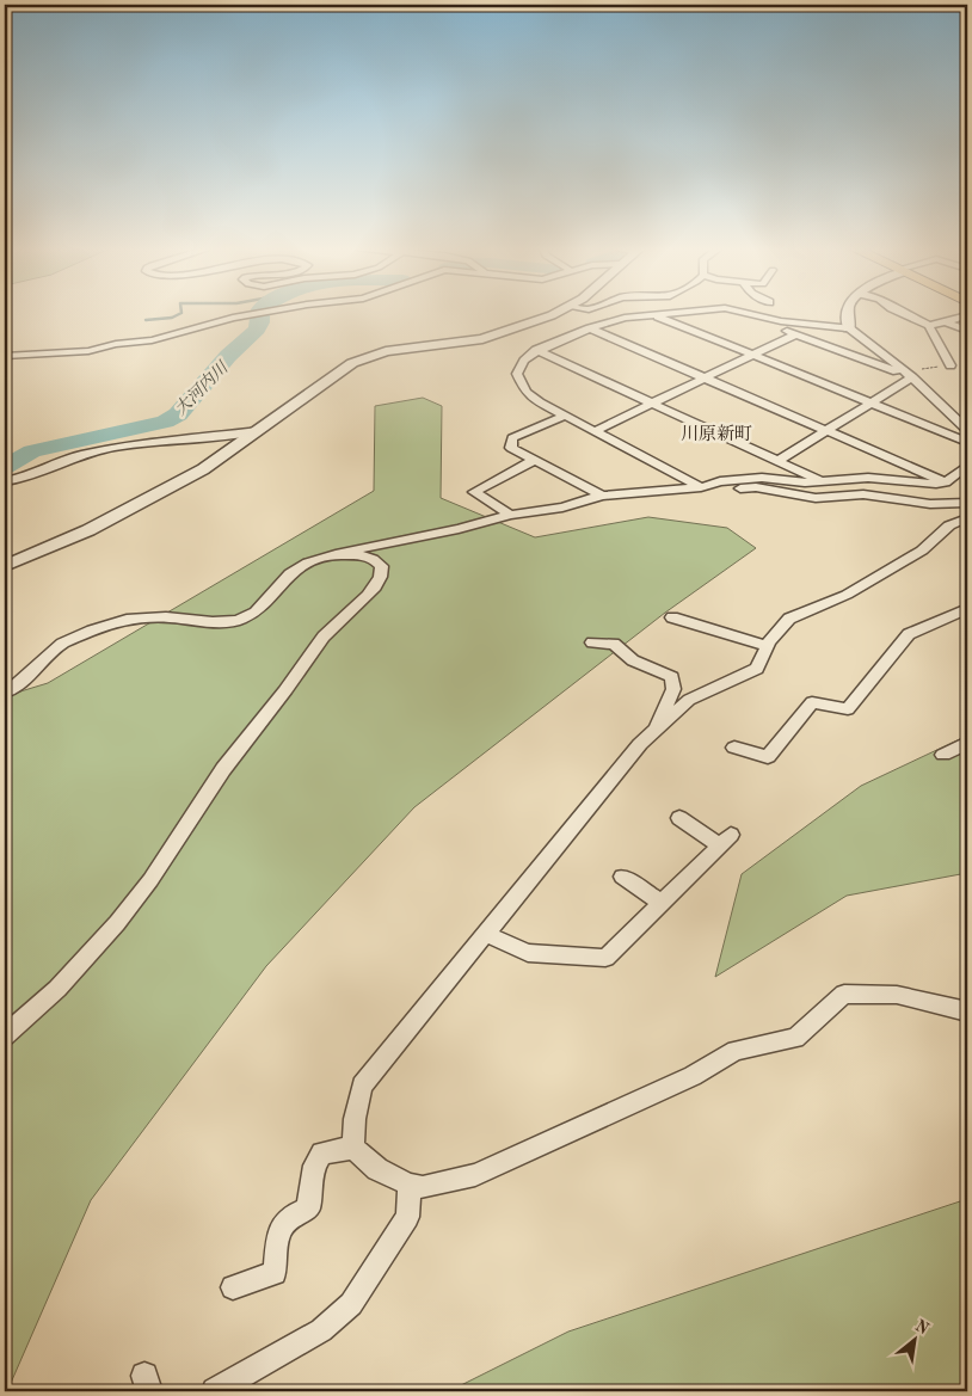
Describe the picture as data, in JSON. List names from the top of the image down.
{
  "districts": ["川原新町"],
  "water": ["大河内川"],
  "north": "top right"
}
